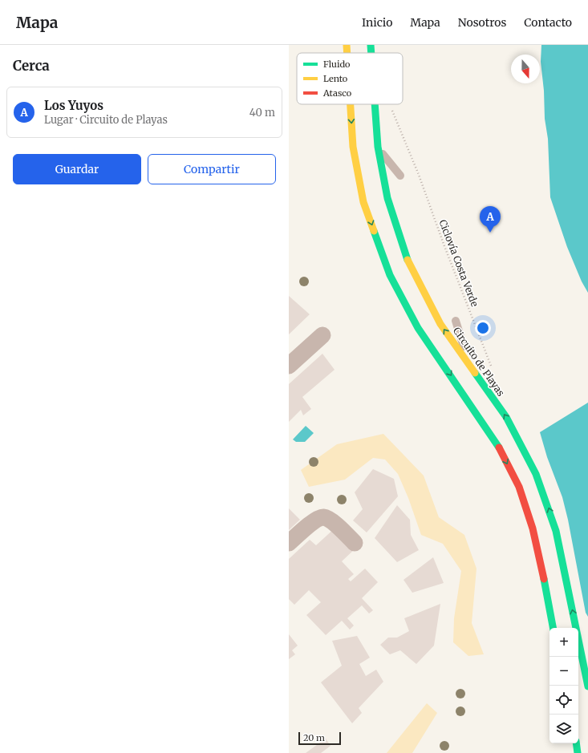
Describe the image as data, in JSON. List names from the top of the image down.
{
  "streets": {
    "highway": ["Circuito de Playas"],
    "path": ["Ciclovía Costa Verde"]
  },
  "legend": ["Fluido", "Lento", "Atasco"],
  "scale_bar": "20 m",
  "north": "bottom",
  "page": {
    "header": "Mapa",
    "nav": [
      "Inicio",
      "Mapa",
      "Nosotros",
      "Contacto"
    ],
    "heading": "Cerca",
    "list": [
      {
        "mark": "A",
        "name": "Los Yuyos",
        "note": "Lugar · Circuito de Playas",
        "value": "40 m"
      }
    ],
    "buttons": ["Guardar", "Compartir"],
    "pins": "A",
    "map_buttons": ["+", "−"],
    "scale": "20 m"
  }
}
